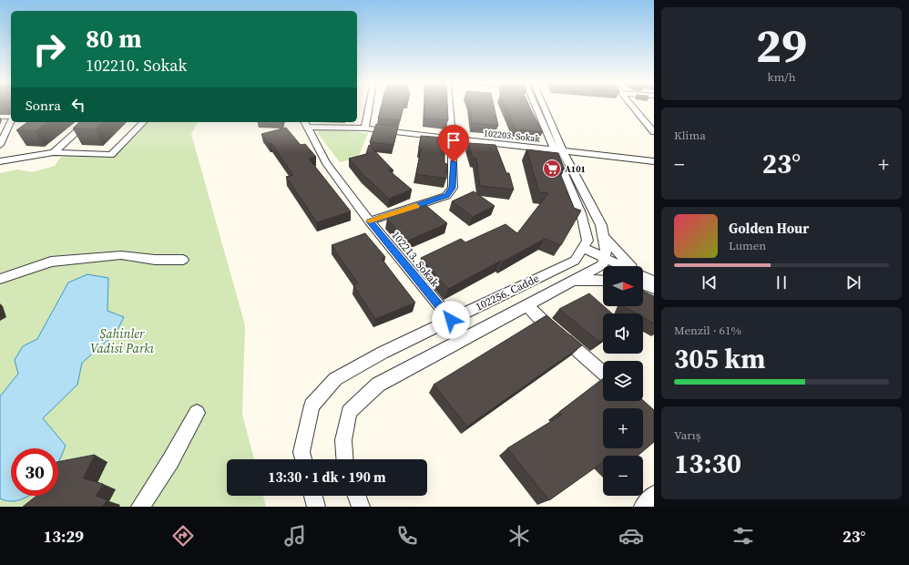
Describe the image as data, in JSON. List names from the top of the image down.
{
  "streets": {
    "street": ["102203. Sokak", "102213. Sokak", "102256. Cadde"]
  },
  "crossings": [
    ["102203. Sokak", "102213. Sokak"],
    ["102213. Sokak", "102256. Cadde"]
  ],
  "parks": ["Şahinler Vadisi Parkı"],
  "places": {
    "supermarket": ["A101"]
  },
  "north": "right",
  "page": {
    "tile": [
      ["29", "km/h"],
      "Klima",
      ["Menzil · 61%", "305 km"],
      ["Varış", "13:30"]
    ],
    "turn": ["80 m", "102210. Sokak"],
    "then": "Sonra",
    "heat": ["−", "23°", "+"],
    "song": ["Golden Hour", "Lumen"],
    "map_buttons": ["+", "−"],
    "limit": "30",
    "trip": "13:30 · 1 dk · 190 m",
    "tabs": ["13:29", "23°"]
  }
}
